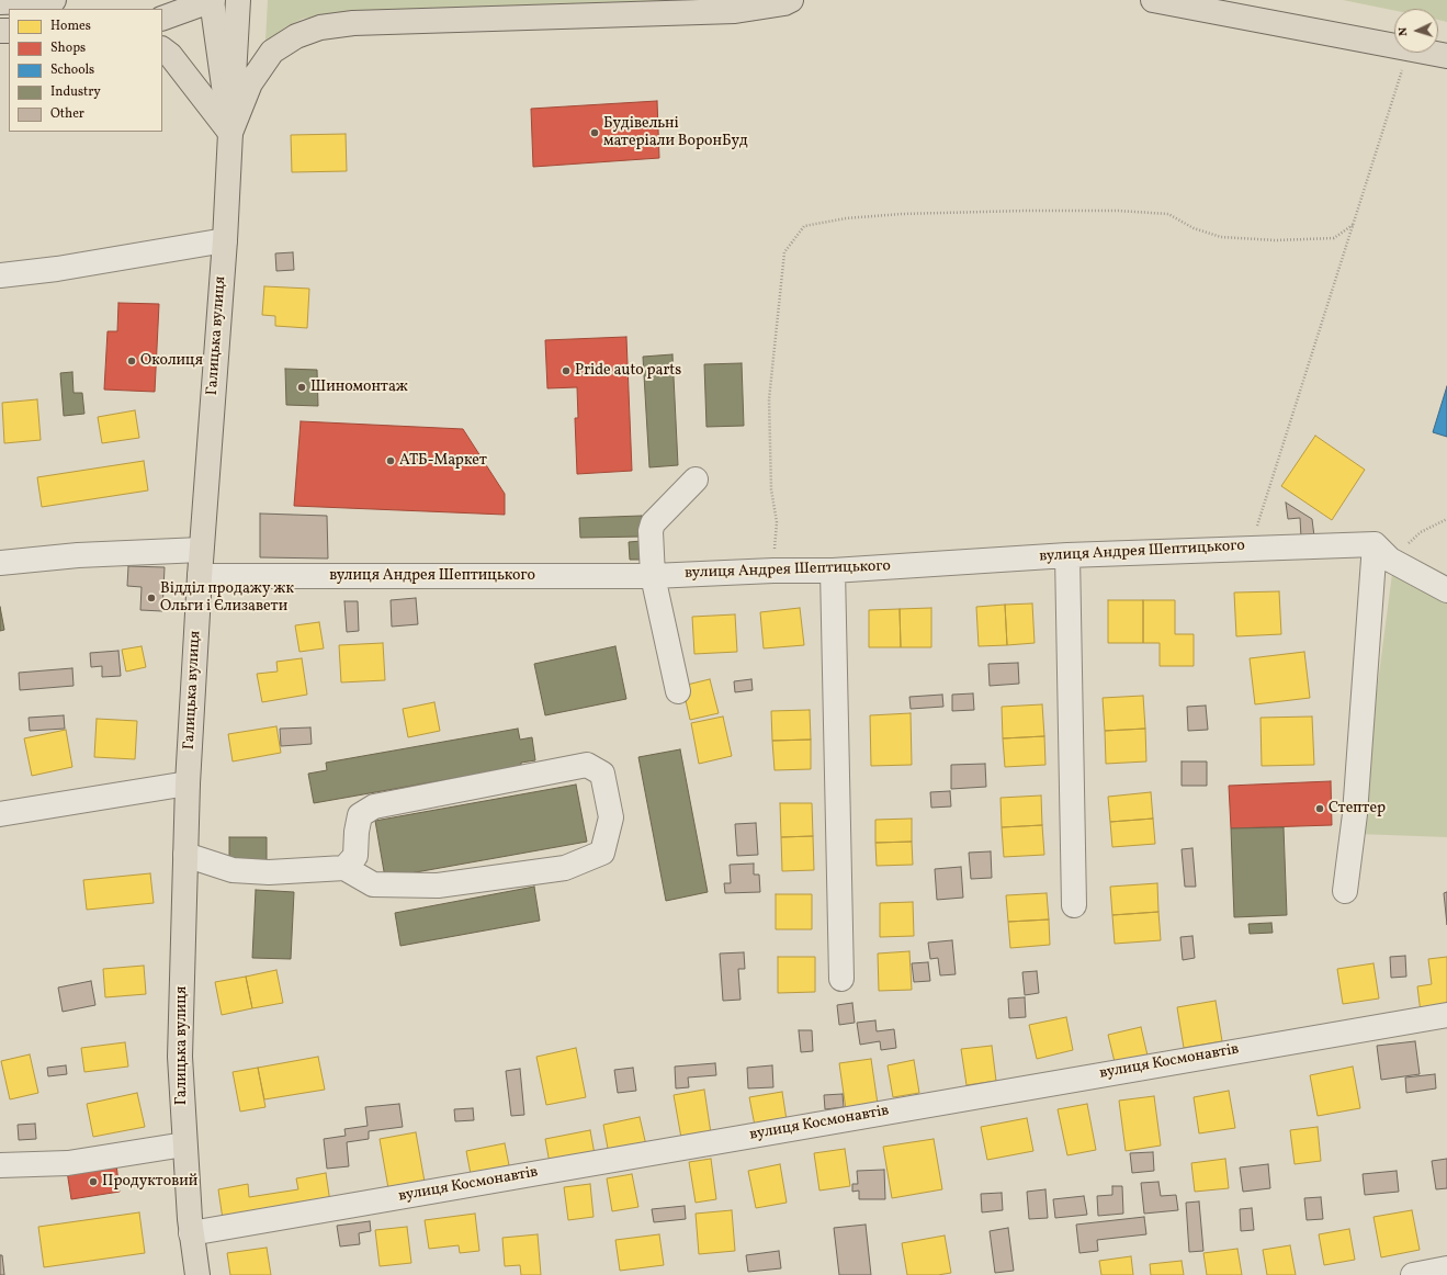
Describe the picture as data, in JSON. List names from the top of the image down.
{
  "streets": {
    "main road": ["Галицька вулиця"],
    "street": ["вулиця Андрея Шептицького", "вулиця Космонавтів"]
  },
  "crossings": [
    ["Галицька вулиця", "вулиця Андрея Шептицького"],
    ["Галицька вулиця", "вулиця Космонавтів"]
  ],
  "places": [
    "Будівельні матеріали ВоронБуд",
    "Околиця",
    "Pride auto parts",
    "Шиномонтаж",
    "ATБ-Маркет",
    "Відділ продажу жк Ольги і Єлизавети",
    "Стептер",
    "Продуктовий"
  ],
  "legend": [
    "Homes",
    "Shops",
    "Schools",
    "Industry",
    "Other"
  ],
  "north": "left"
}
